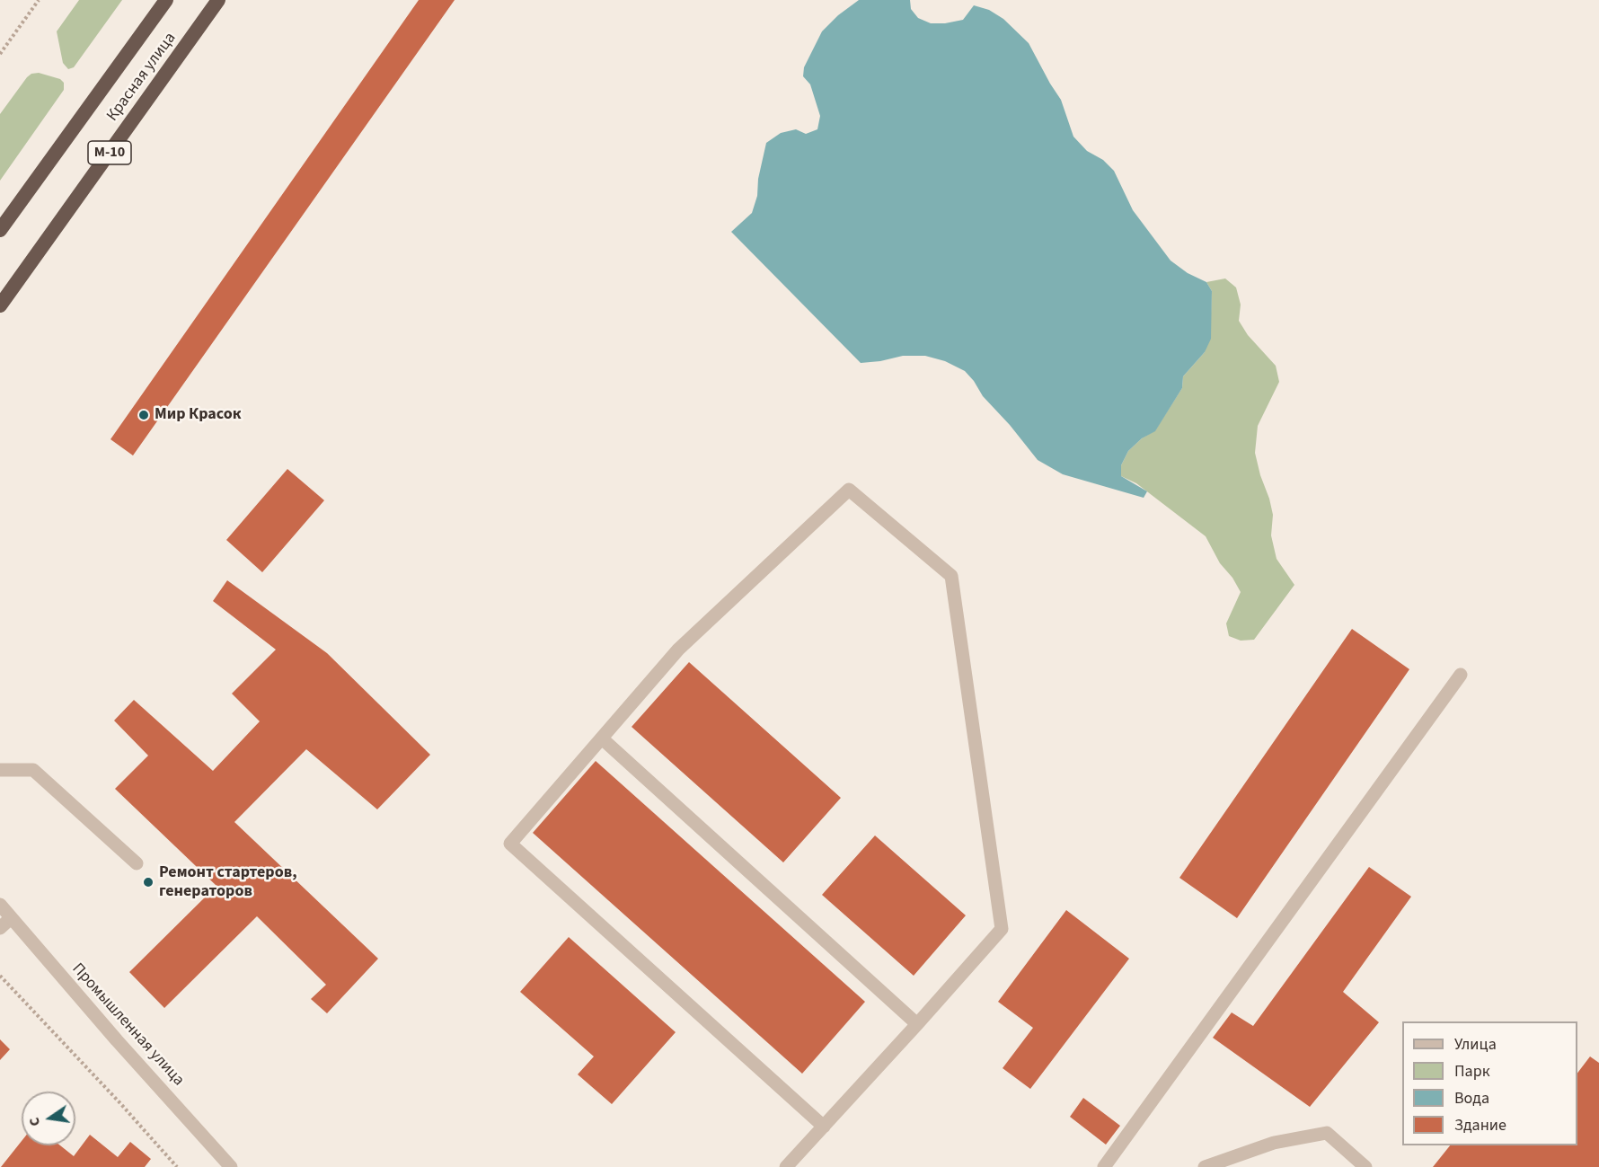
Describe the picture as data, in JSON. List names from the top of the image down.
{
  "streets": {
    "highway": ["Красная улица", "М-10"],
    "street": ["Промышленная улица"]
  },
  "places": ["Мир Красок", "Ремонт стартеров, генераторов"],
  "legend": [
    "Улица",
    "Парк",
    "Вода",
    "Здание"
  ],
  "north": "left"
}
